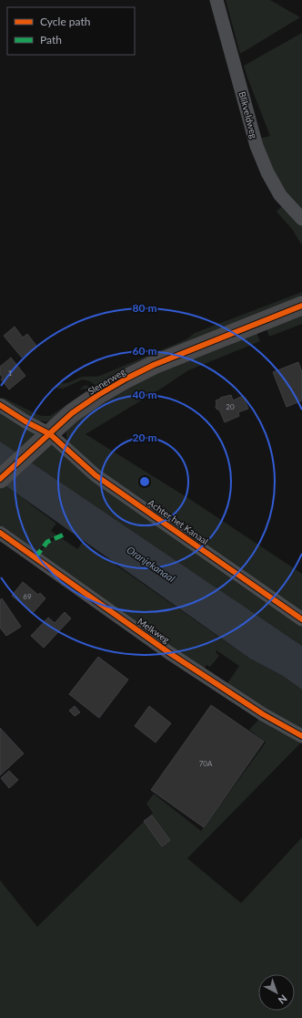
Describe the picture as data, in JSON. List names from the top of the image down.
{
  "streets": {
    "street": [
      "Blikveldweg",
      "Slenerweg",
      "Achter het Kanaal",
      "Melkweg"
    ]
  },
  "crossings": [
    ["Slenerweg", "Achter het Kanaal"]
  ],
  "water": ["Oranjekanaal"],
  "house_numbers": [
    "1",
    "20",
    "69",
    "70A"
  ],
  "legend": ["Cycle path", "Path"],
  "north": "bottom right",
  "rings": [
    "80 m",
    "60 m",
    "40 m",
    "20 m"
  ]
}
